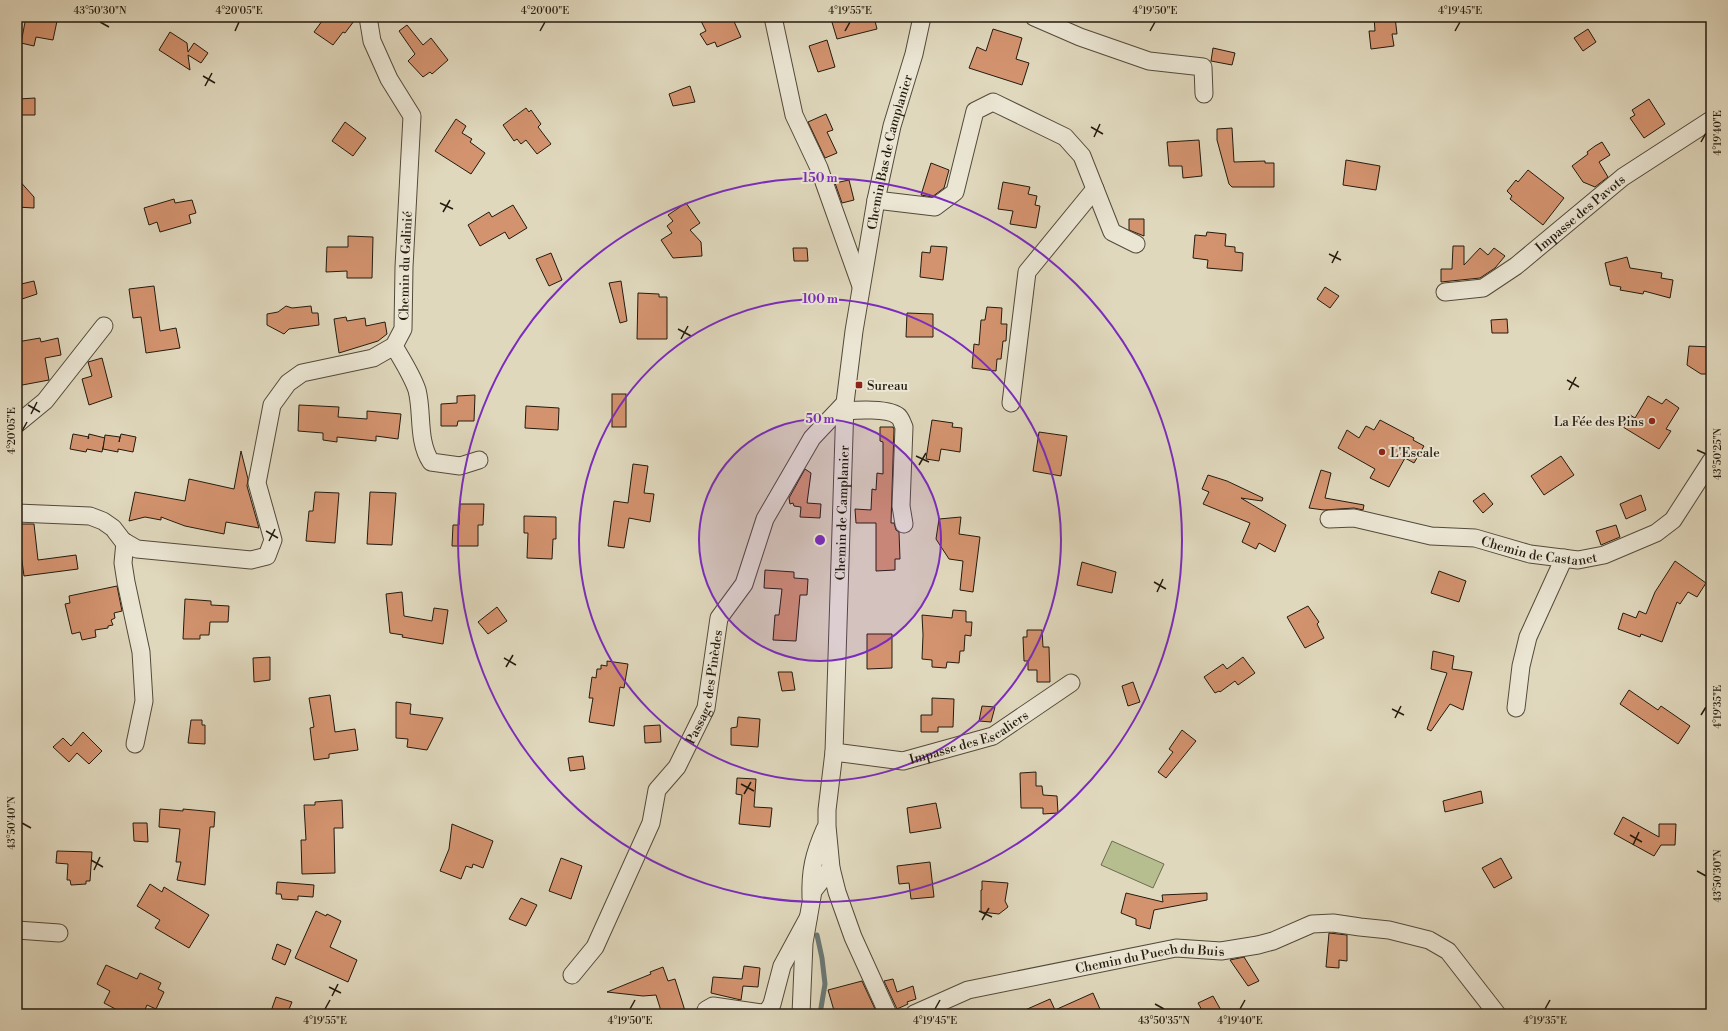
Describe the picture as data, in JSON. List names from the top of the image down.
{
  "streets": {
    "street": [
      "Chemin Bas de Camplanier",
      "Impasse des Pavots",
      "Chemin du Galinié",
      "Chemin de Camplanier",
      "Chemin de Castanet",
      "Passage des Pinèdes",
      "Impasse des Escaliers",
      "Chemin du Puech du Buis"
    ]
  },
  "crossings": [
    ["Chemin Bas de Camplanier", "Chemin de Camplanier"],
    ["Chemin de Camplanier", "Passage des Pinèdes"],
    ["Chemin de Camplanier", "Impasse des Escaliers"]
  ],
  "places": {
    "transit": ["Sureau"],
    "other": ["La Fée des Pins", "L'Escale"]
  },
  "coordinates": [
    "43°50'30\"N",
    "4°20'05\"E",
    "4°20'00\"E",
    "4°19'55\"E",
    "4°19'50\"E",
    "4°19'45\"E",
    "4°19'40\"E",
    "43°50'25\"N",
    "4°19'35\"E",
    "43°50'40\"N",
    "43°50'35\"N"
  ],
  "rings": ["150 m", "100 m", "50 m"]
}
